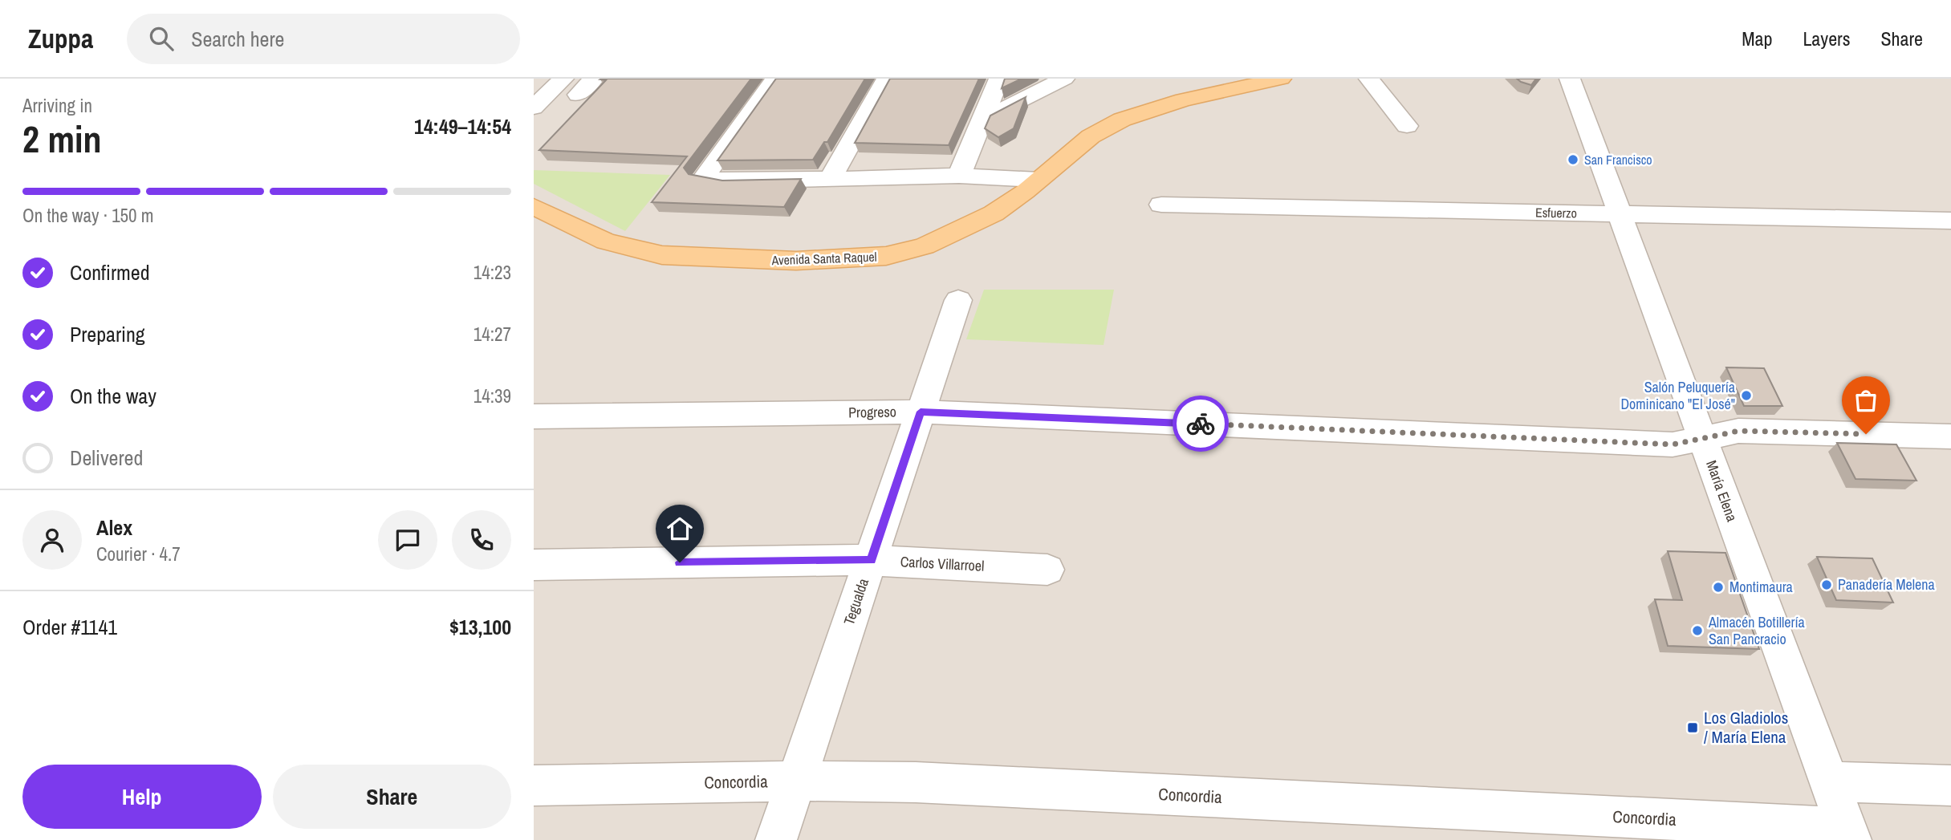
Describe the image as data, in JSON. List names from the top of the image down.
{
  "streets": {
    "main road": ["Avenida Santa Raquel"],
    "street": [
      "Esfuerzo",
      "Progreso",
      "María Elena",
      "Carlos Villarroel",
      "Tegualda",
      "Concordia"
    ]
  },
  "crossings": [
    ["Esfuerzo", "María Elena"],
    ["Progreso", "María Elena"],
    ["Progreso", "Tegualda"],
    ["María Elena", "Concordia"],
    ["Carlos Villarroel", "Tegualda"],
    ["Tegualda", "Concordia"]
  ],
  "places": {
    "other": [
      "San Francisco",
      "Salón Peluquería Dominicano \"El José\"",
      "Panadería Melena",
      "Montimaura",
      "Almacén Botillería San Pancracio"
    ],
    "transit": ["Los Gladiolos / María Elena"]
  },
  "page": {
    "header": "Zuppa",
    "search": "Search here",
    "nav": ["Map", "Layers", "Share"],
    "heading": ["2 min", "Arriving in", "14:49–14:54"],
    "panel": [
      "Alex",
      "Courier · 4.7",
      "Order #1141",
      "$13,100"
    ],
    "bar": "On the way · 150 m",
    "list": [
      ["Confirmed", "14:23"],
      ["Preparing", "14:27"],
      ["On the way", "14:39"],
      "Delivered"
    ],
    "buttons": ["Help", "Share"]
  }
}
